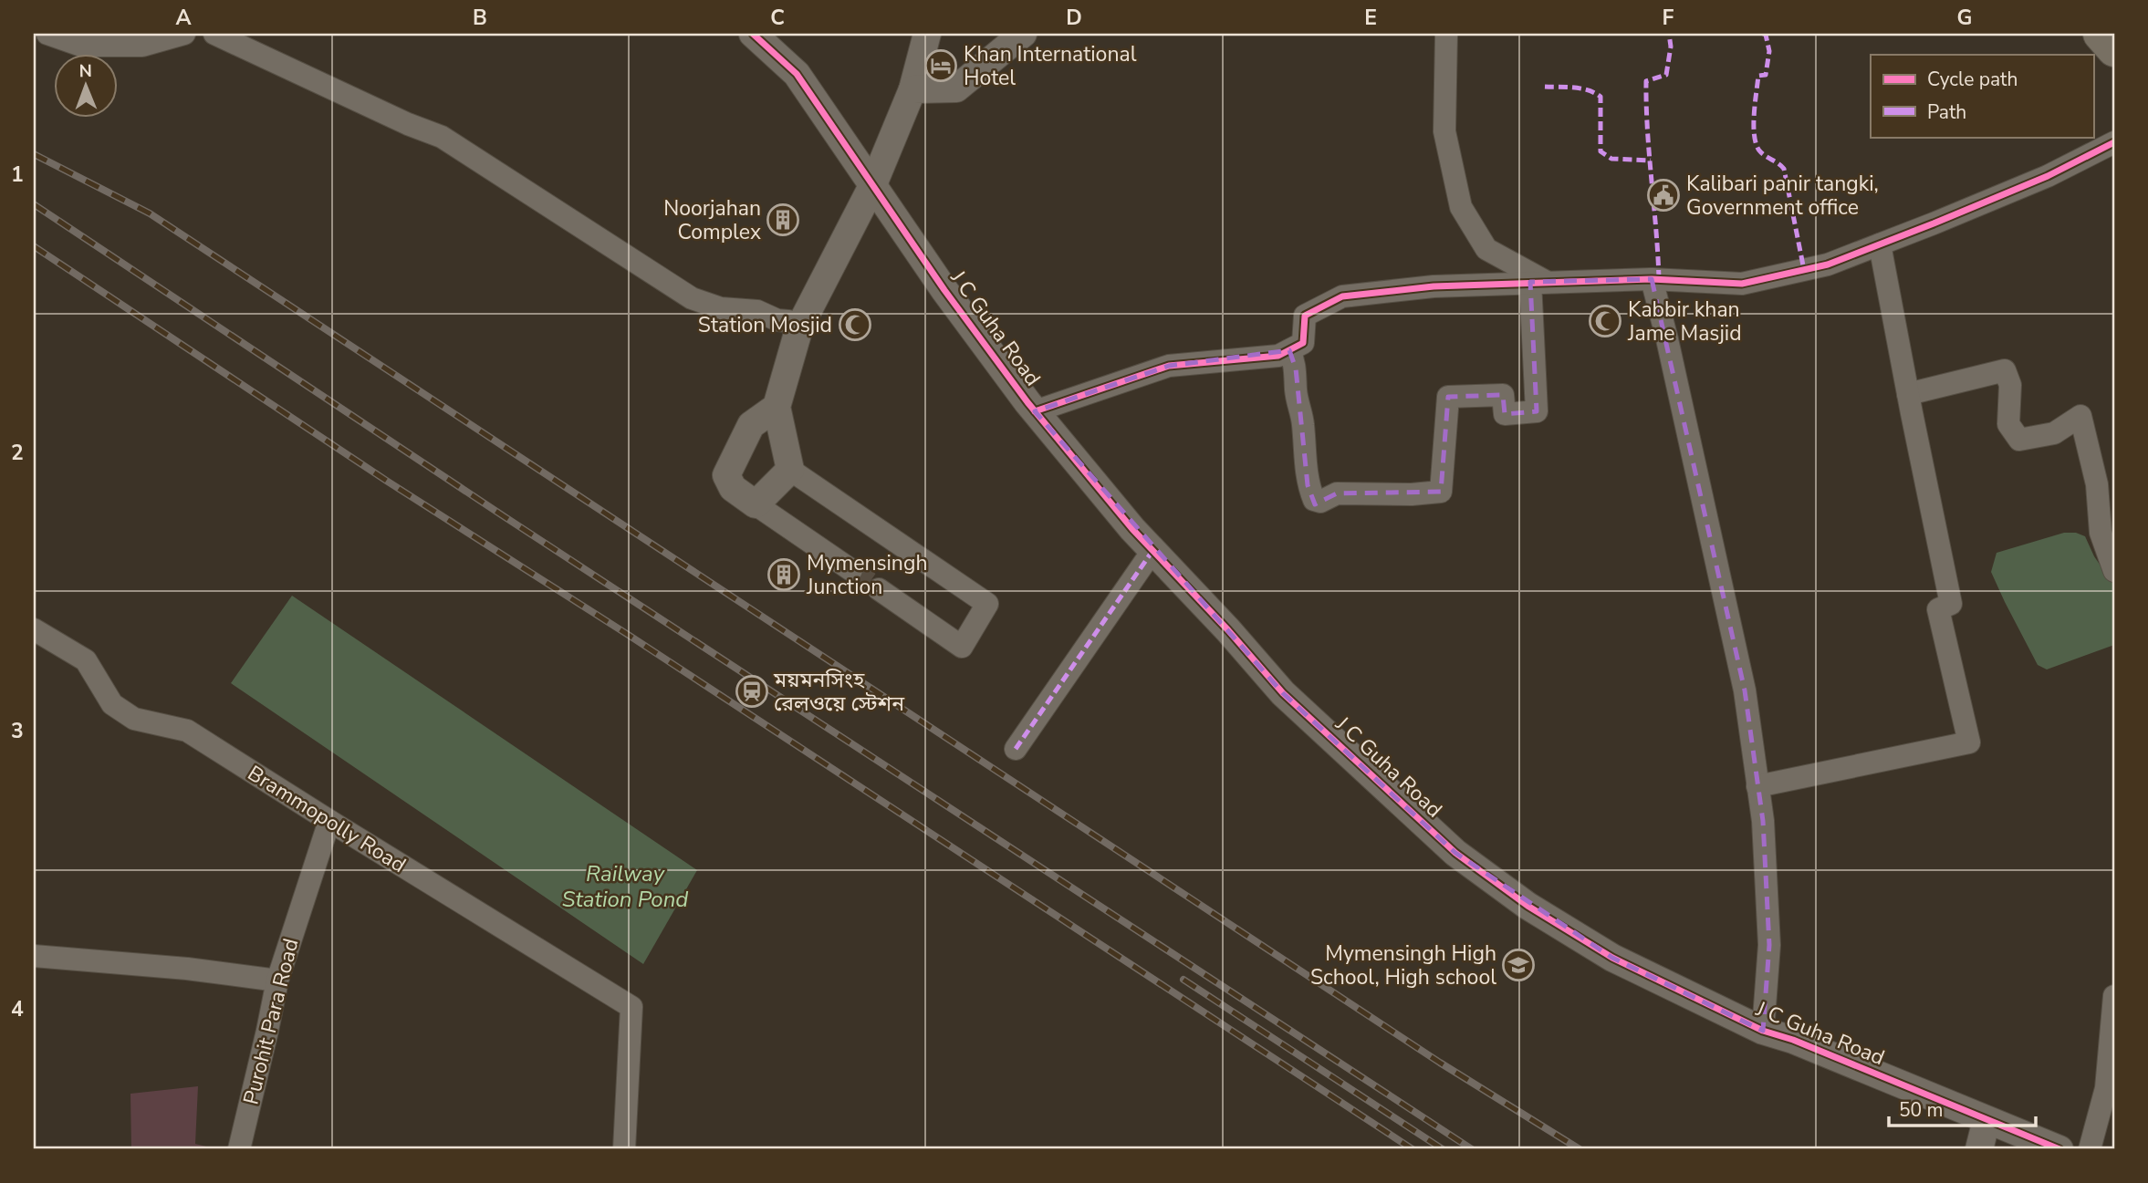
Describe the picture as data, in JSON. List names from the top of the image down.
{
  "streets": {
    "street": ["J C Guha Road", "Brammopolly Road", "Purohit Para Road"]
  },
  "crossings": [
    ["Brammopolly Road", "Purohit Para Road"]
  ],
  "water": ["Railway Station Pond"],
  "places": {
    "hotel": ["Khan International Hotel"],
    "public building": ["Kalibari panir tangki, Government office"],
    "building": ["Noorjahan Complex", "Mymensingh Junction"],
    "mosque": ["Kabbir khan Jame Masjid", "Station Mosjid"],
    "station": ["ময়মনসিংহ রেলওয়ে স্টেশন"],
    "school or university": ["Mymensingh High School, High school"]
  },
  "legend": ["Cycle path", "Path"],
  "scale_bar": "50 m",
  "north": "top",
  "grid": {
    "columns": [
      "A",
      "B",
      "C",
      "D",
      "E",
      "F",
      "G"
    ],
    "rows": [
      "1",
      "2",
      "3",
      "4"
    ]
  }
}
